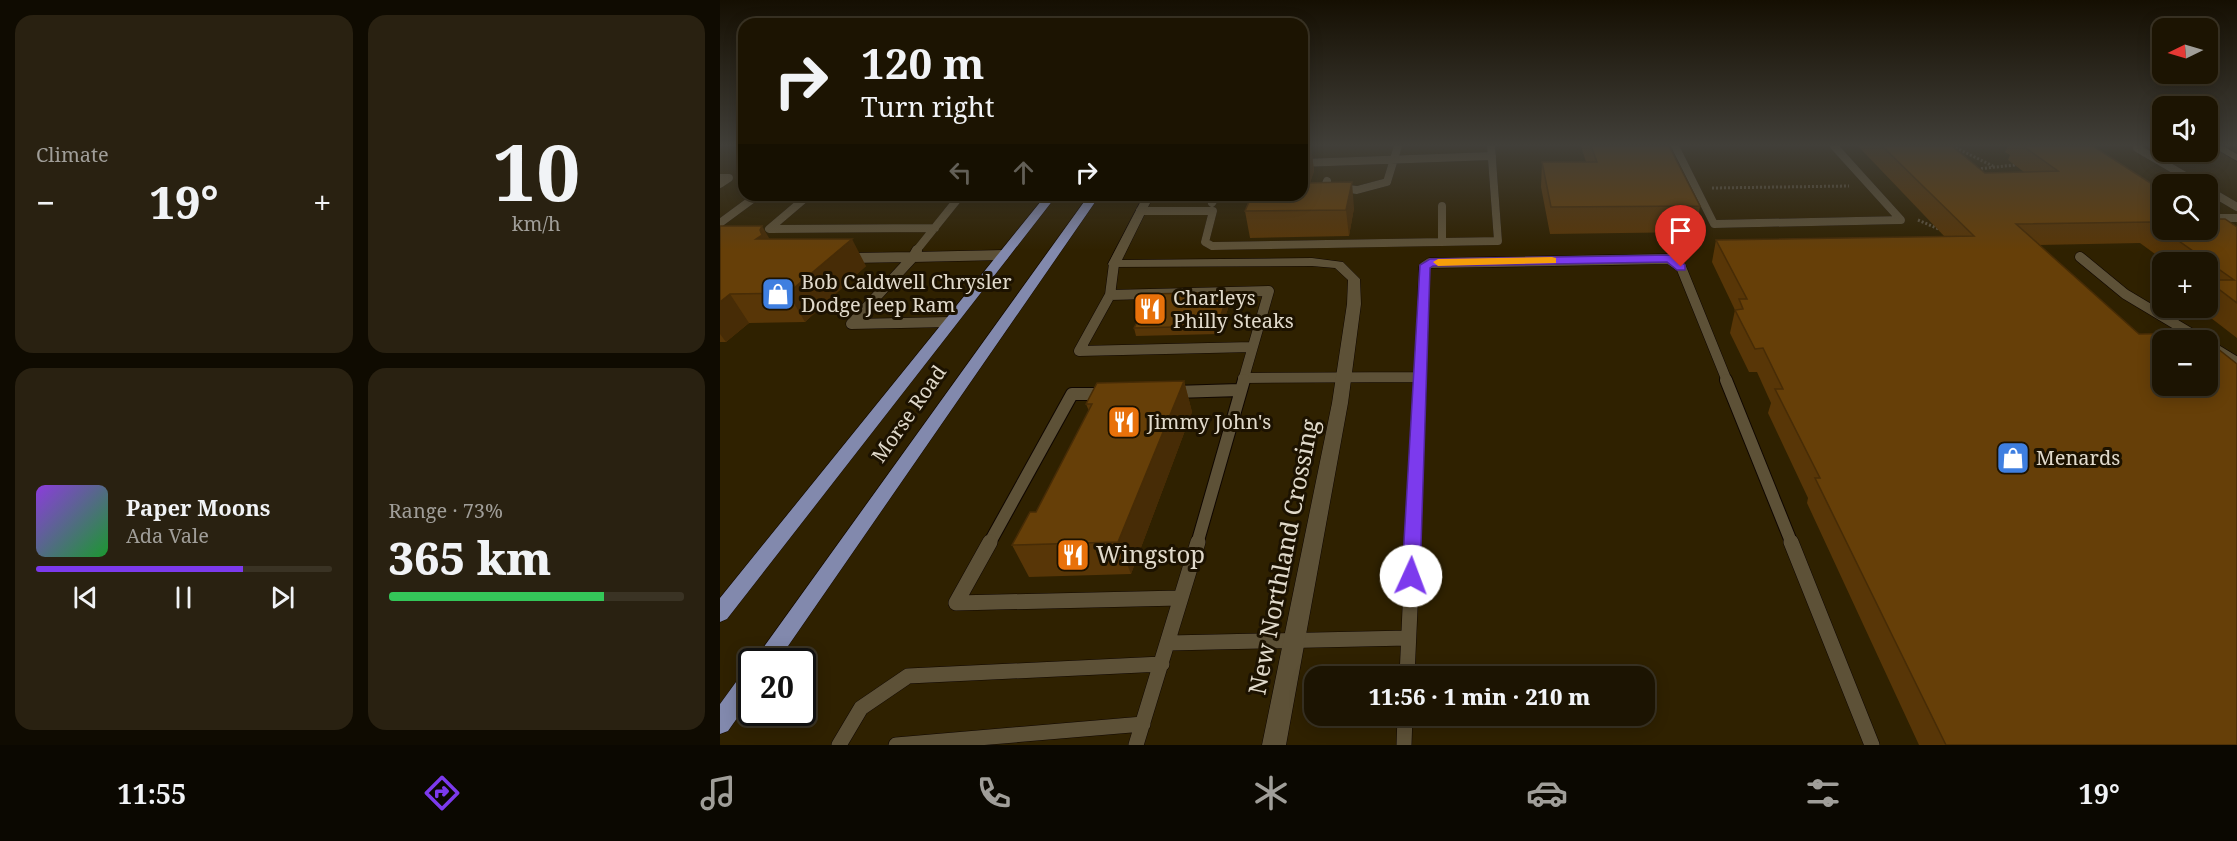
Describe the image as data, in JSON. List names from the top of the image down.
{
  "streets": {
    "main road": ["Morse Road"],
    "street": ["New Northland Crossing"]
  },
  "places": {
    "shop": ["Bob Caldwell Chrysler Dodge Jeep Ram", "Menards"],
    "restaurant": ["Charleys Philly Steaks", "Jimmy John's", "Wingstop"]
  },
  "north": "left",
  "page": {
    "tile": [
      "Climate",
      ["10", "km/h"],
      ["Range · 73%", "365 km"]
    ],
    "map_buttons": ["+", "−"],
    "turn": ["120 m", "Turn right"],
    "heat": ["−", "19°", "+"],
    "song": ["Paper Moons", "Ada Vale"],
    "limit": "20",
    "trip": "11:56 · 1 min · 210 m",
    "tabs": ["11:55", "19°"]
  }
}
